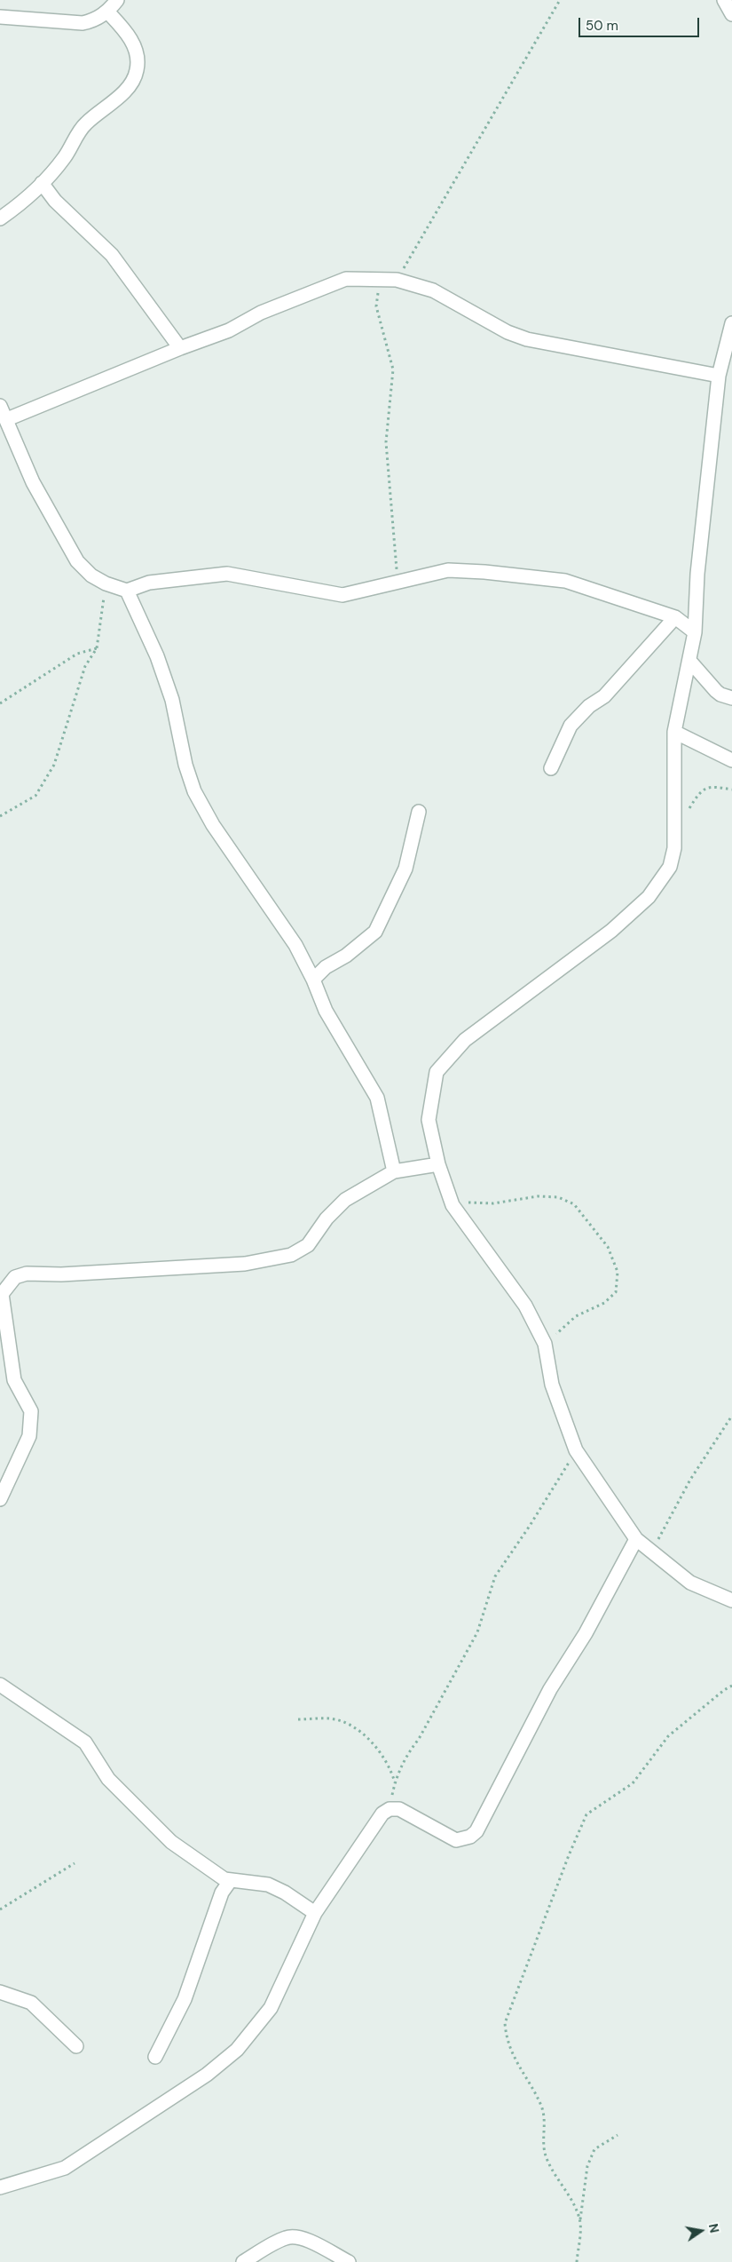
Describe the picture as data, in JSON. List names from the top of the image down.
{
  "scale_bar": "50 m",
  "north": "right"
}
